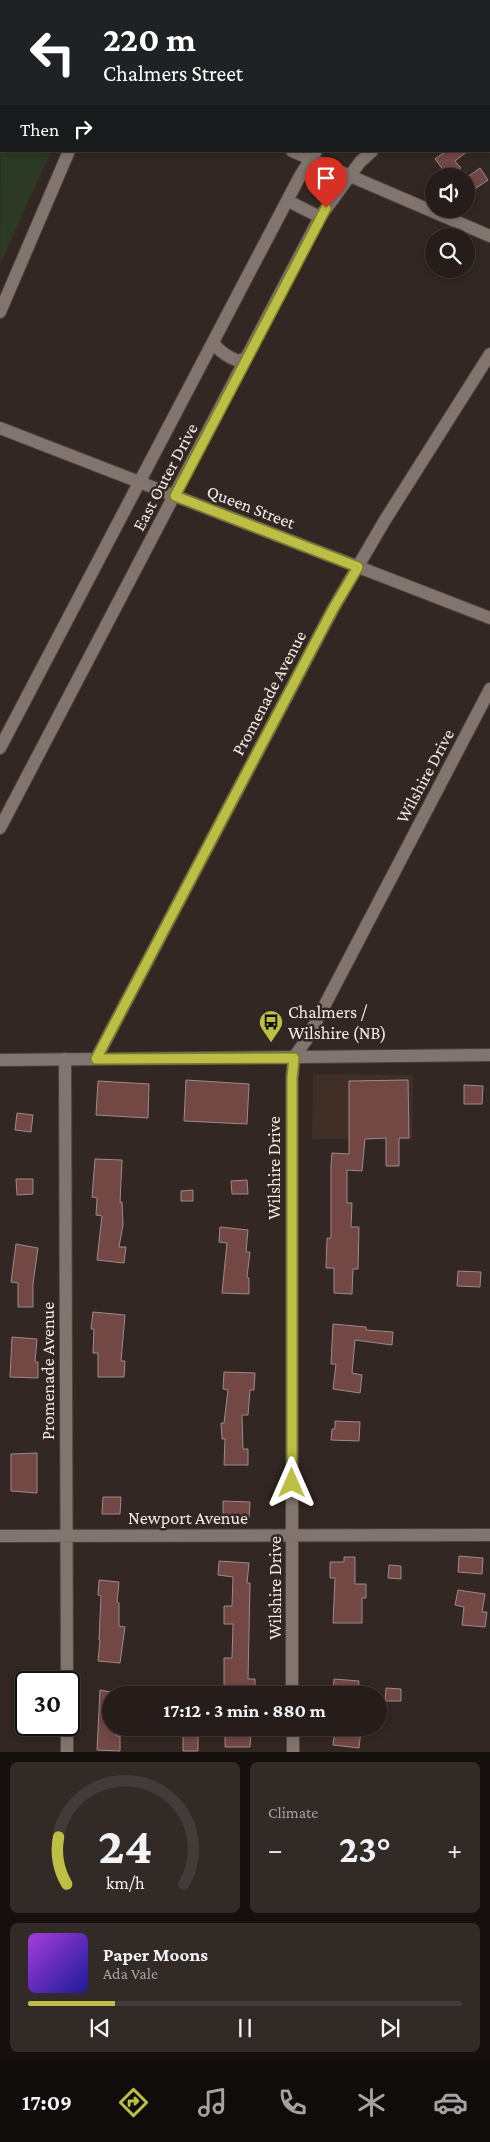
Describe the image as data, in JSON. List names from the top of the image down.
{
  "streets": {
    "street": [
      "East Outer Drive",
      "Queen Street",
      "Promenade Avenue",
      "Wilshire Drive",
      "Newport Avenue"
    ]
  },
  "crossings": [
    ["East Outer Drive", "Queen Street"],
    ["Queen Street", "Promenade Avenue"],
    ["Promenade Avenue", "Newport Avenue"],
    ["Wilshire Drive", "Newport Avenue"]
  ],
  "places": {
    "bus stop": ["Chalmers / Wilshire (NB)"]
  },
  "page": {
    "turn": ["220 m", "Chalmers Street"],
    "then": "Then",
    "limit": "30",
    "trip": "17:12 · 3 min · 880 m",
    "tile": "Climate",
    "heat": ["−", "23°", "+"],
    "song": ["Paper Moons", "Ada Vale"],
    "tabs": "17:09",
    "gauge": ["24", "km/h"]
  }
}
